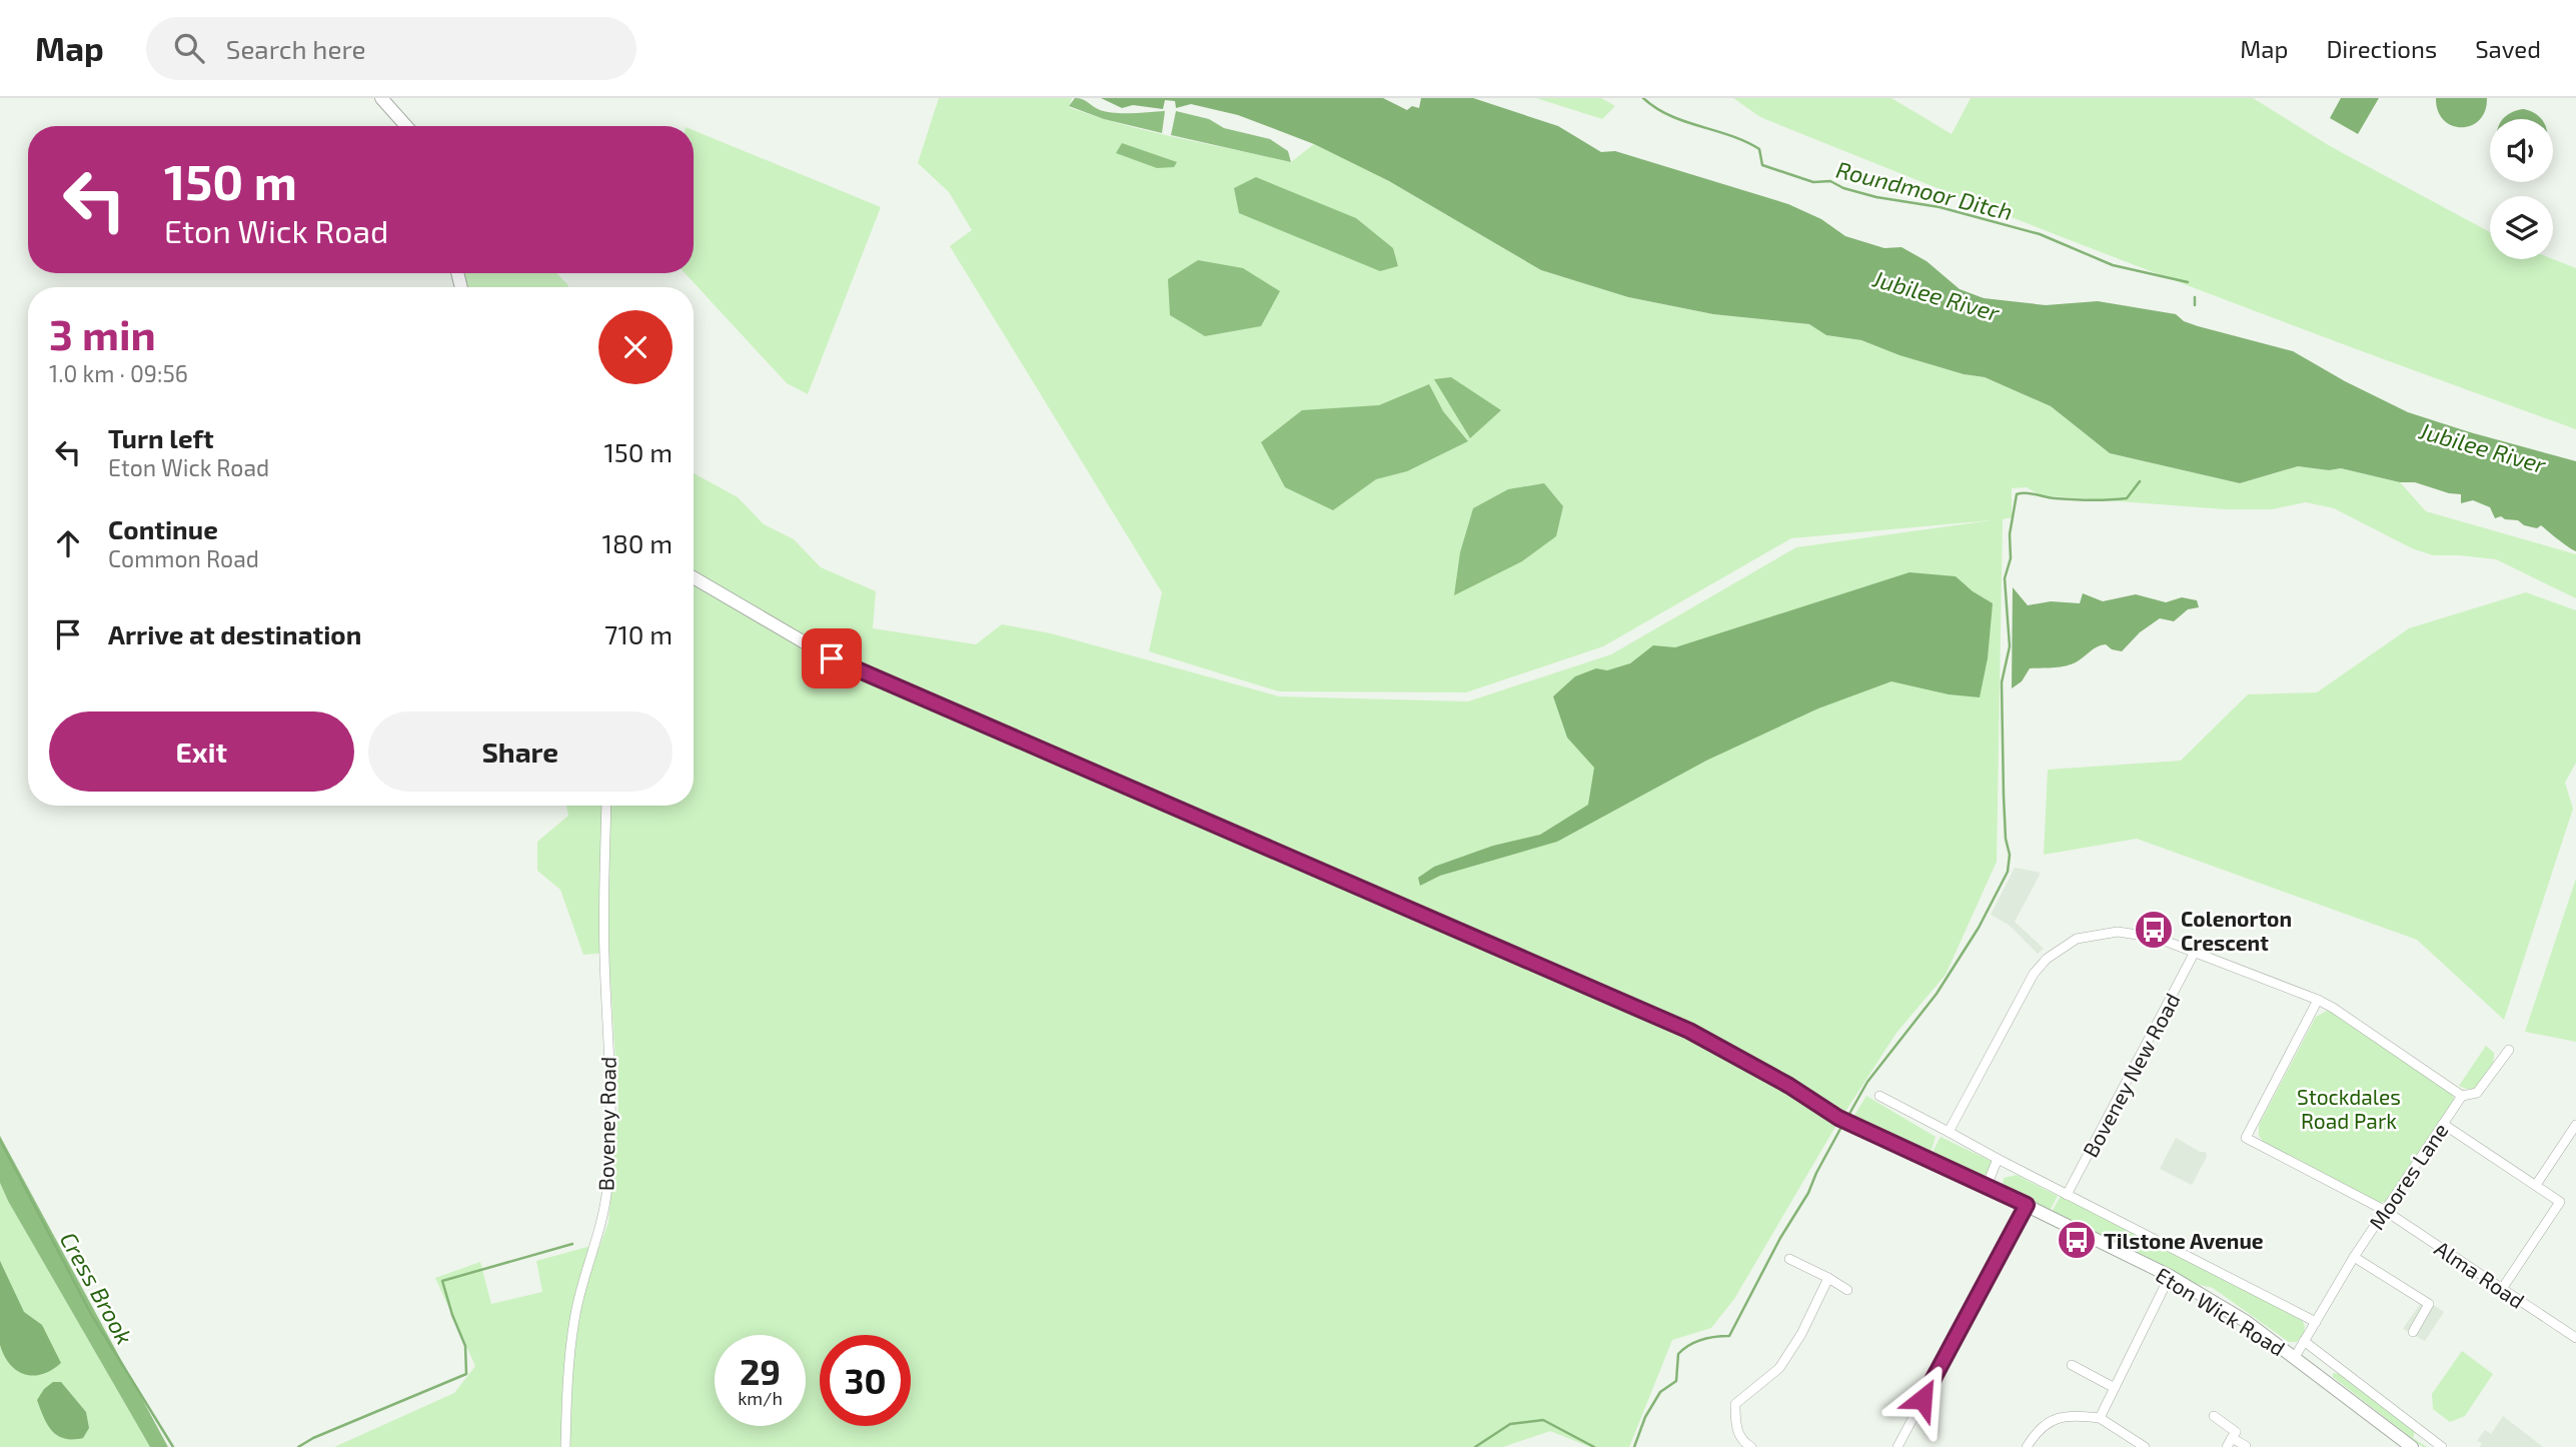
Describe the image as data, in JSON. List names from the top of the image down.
{
  "streets": {
    "main road": ["Eton Wick Road"],
    "street": [
      "Boveney New Road",
      "Boveney Road",
      "Moores Lane",
      "Alma Road"
    ]
  },
  "crossings": [
    ["Moores Lane", "Alma Road"],
    ["Moores Lane", "Eton Wick Road"]
  ],
  "water": ["Roundmoor Ditch", "Jubilee River", "Cress Brook"],
  "parks": ["Stockdales Road Park"],
  "places": {
    "bus stop": ["Colenorton Crescent", "Tilstone Avenue"]
  },
  "page": {
    "header": "Map",
    "search": "Search here",
    "nav": ["Map", "Directions", "Saved"],
    "turn": ["150 m", "Eton Wick Road"],
    "heading": ["3 min", "1.0 km · 09:56"],
    "list": [
      {
        "name": "Turn left",
        "note": "Eton Wick Road",
        "value": "150 m"
      },
      {
        "name": "Continue",
        "note": "Common Road",
        "value": "180 m"
      },
      {
        "name": "Arrive at destination",
        "value": "710 m"
      }
    ],
    "buttons": ["Exit", "Share"],
    "speed": "29 km/h",
    "limit": "30"
  }
}
